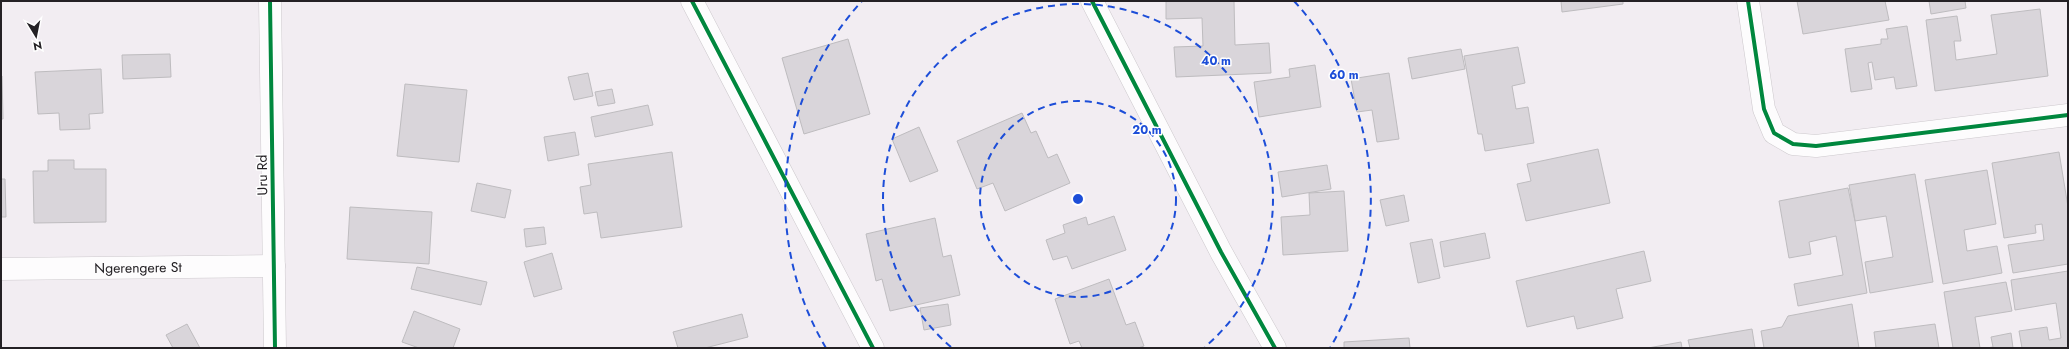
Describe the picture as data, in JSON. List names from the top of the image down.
{
  "streets": {
    "street": ["Uru Rd", "Ngerengere St"]
  },
  "crossings": [
    ["Uru Rd", "Ngerengere St"]
  ],
  "north": "bottom",
  "rings": ["40 m", "60 m", "20 m"]
}
